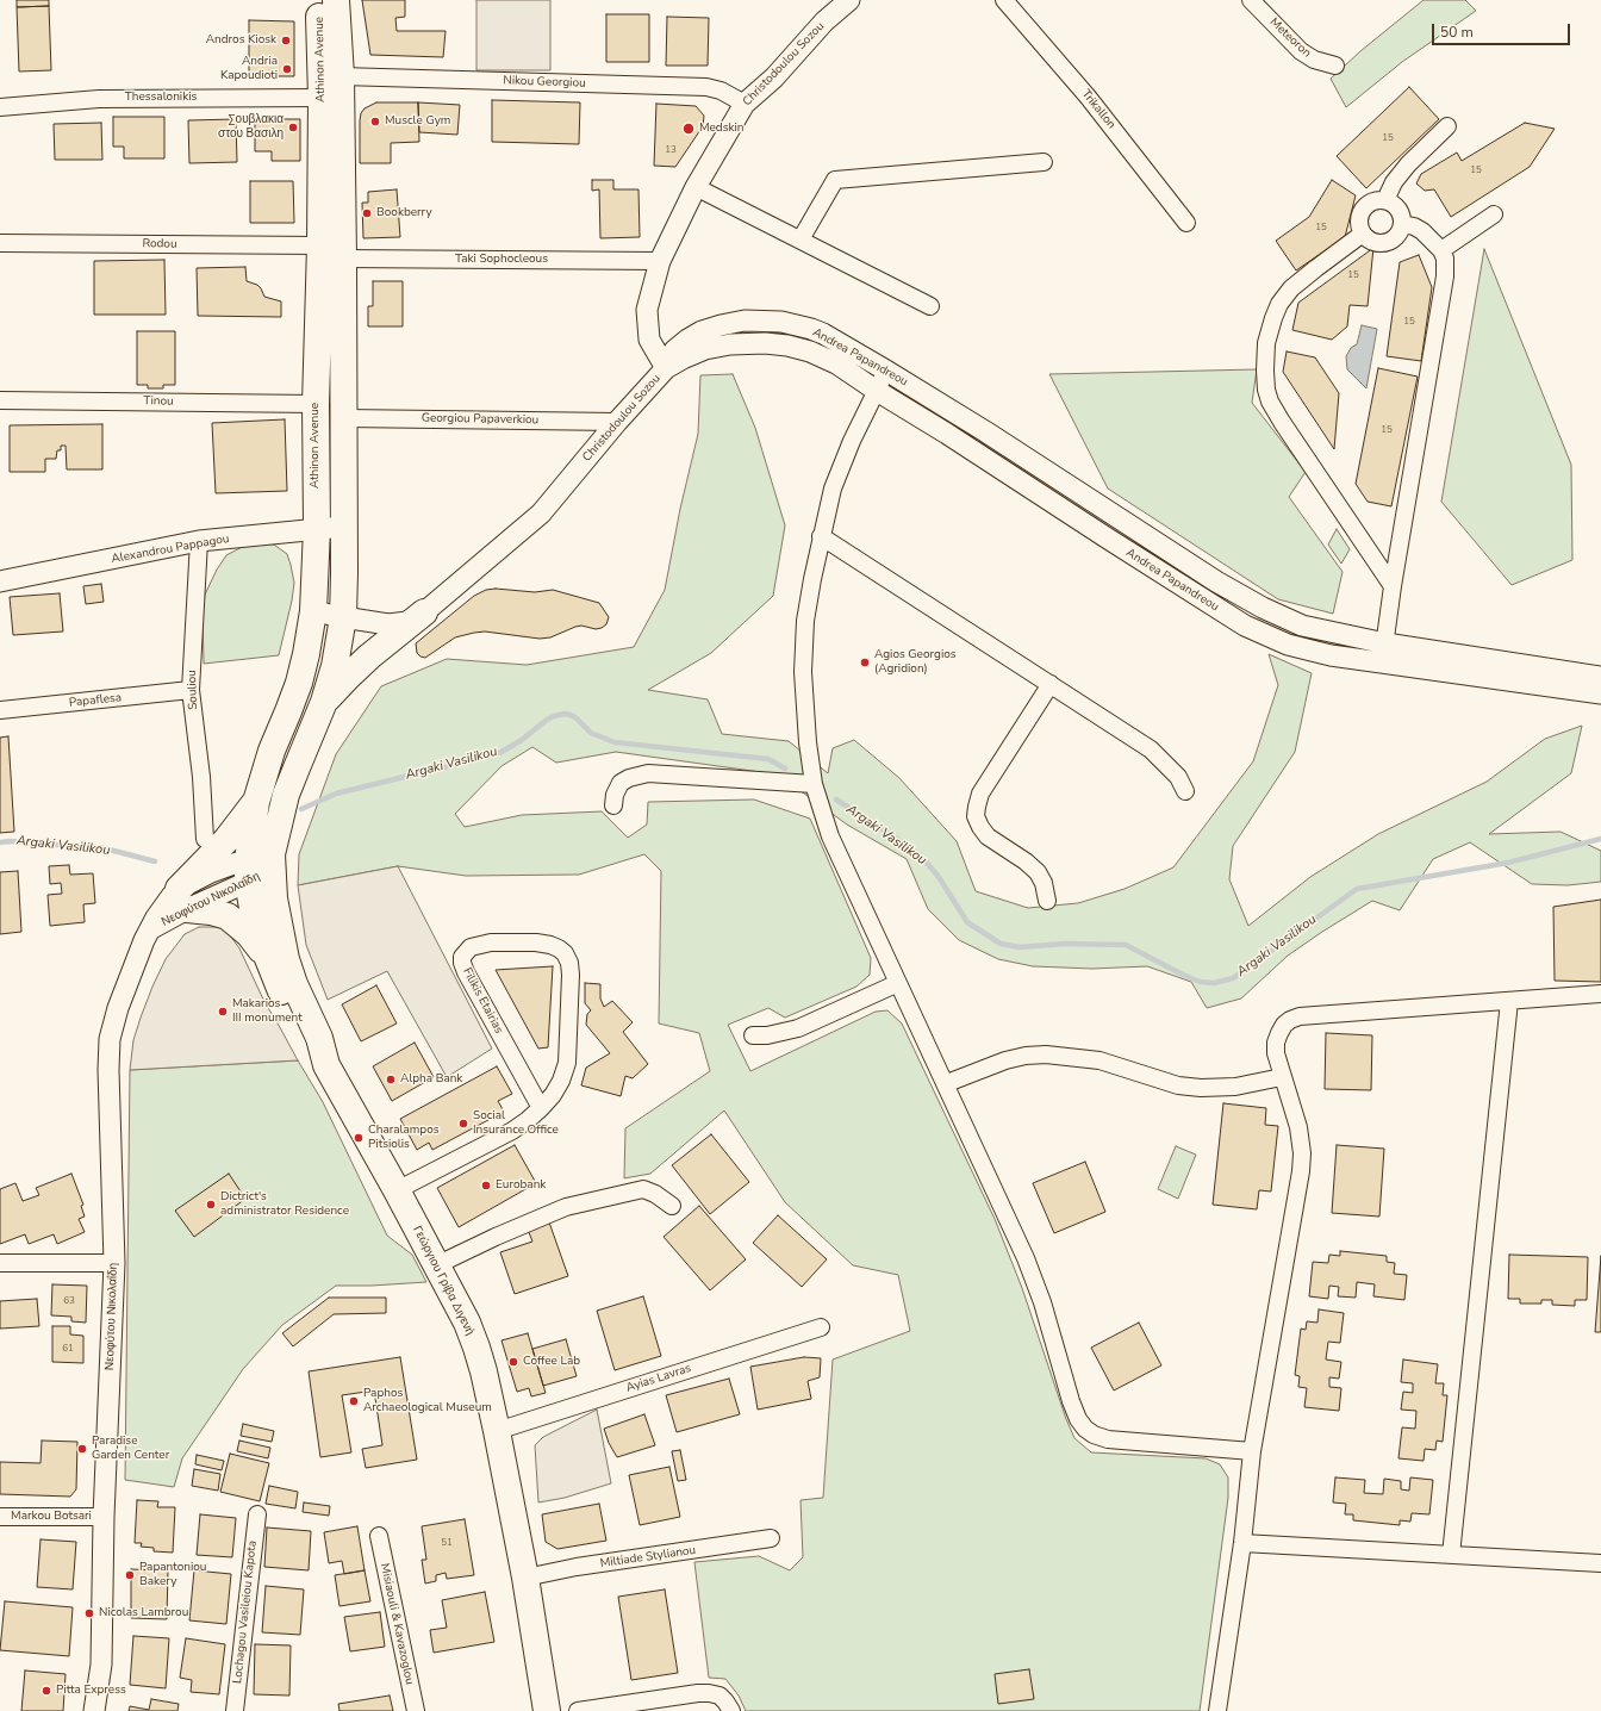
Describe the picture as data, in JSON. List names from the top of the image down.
{
  "streets": {
    "main road": ["Athinon Avenue", "Γεώργιου Γρίβα Διγενή"],
    "street": [
      "Meteoron",
      "Christodoulou Sozou",
      "Nikou Georgiou",
      "Thessalonikis",
      "Trikallon",
      "Rodou",
      "Taki Sophocleous",
      "Andrea Papandreou",
      "Tinou",
      "Georgiou Papaverkiou",
      "Alexandrou Pappagou",
      "Souliou",
      "Papaflesa",
      "Νεοφύτου Νικολαΐδη",
      "Filikis Etairias",
      "Ayias Lavras",
      "Markou Botsari",
      "Miltiade Stylianou",
      "Lochagou Vasileiou Kapota",
      "Misiaouli & Kavazoglou"
    ]
  },
  "crossings": [
    ["Athinon Avenue", "Christodoulou Sozou"],
    ["Athinon Avenue", "Nikou Georgiou"],
    ["Athinon Avenue", "Thessalonikis"],
    ["Athinon Avenue", "Rodou"],
    ["Athinon Avenue", "Taki Sophocleous"],
    ["Athinon Avenue", "Tinou"],
    ["Athinon Avenue", "Georgiou Papaverkiou"],
    ["Athinon Avenue", "Alexandrou Pappagou"],
    ["Athinon Avenue", "Νεοφύτου Νικολαΐδη"],
    ["Athinon Avenue", "Γεώργιου Γρίβα Διγενή"],
    ["Christodoulou Sozou", "Nikou Georgiou"],
    ["Christodoulou Sozou", "Taki Sophocleous"],
    ["Christodoulou Sozou", "Andrea Papandreou"],
    ["Christodoulou Sozou", "Georgiou Papaverkiou"],
    ["Alexandrou Pappagou", "Souliou"],
    ["Souliou", "Papaflesa"],
    ["Νεοφύτου Νικολαΐδη", "Γεώργιου Γρίβα Διγενή"],
    ["Νεοφύτου Νικολαΐδη", "Markou Botsari"],
    ["Filikis Etairias", "Γεώργιου Γρίβα Διγενή"],
    ["Γεώργιου Γρίβα Διγενή", "Ayias Lavras"],
    ["Γεώργιου Γρίβα Διγενή", "Miltiade Stylianou"]
  ],
  "water": ["Argaki Vasilikou"],
  "places": [
    "Andros Kiosk",
    "Andria Kapoudioti",
    "Muscle Gym",
    "Σουβλακια στου Βασιλη",
    "Medskin",
    "Bookberry",
    "Agios Georgios (Agridion)",
    "Makarios III monument",
    "Alpha Bank",
    "Social Insurance Office",
    "Charalampos Pitsiolis",
    "Eurobank",
    "Dictrict's administrator Residence",
    "Coffee Lab",
    "Paphos Archaeological Museum",
    "Paradise Garden Center",
    "Papantoniou Bakery",
    "Nicolas Lambrou",
    "Pitta Express"
  ],
  "house_numbers": [
    "15",
    "13",
    "15",
    "15",
    "15",
    "15",
    "15",
    "63",
    "61",
    "51"
  ],
  "scale_bar": "50 m"
}
